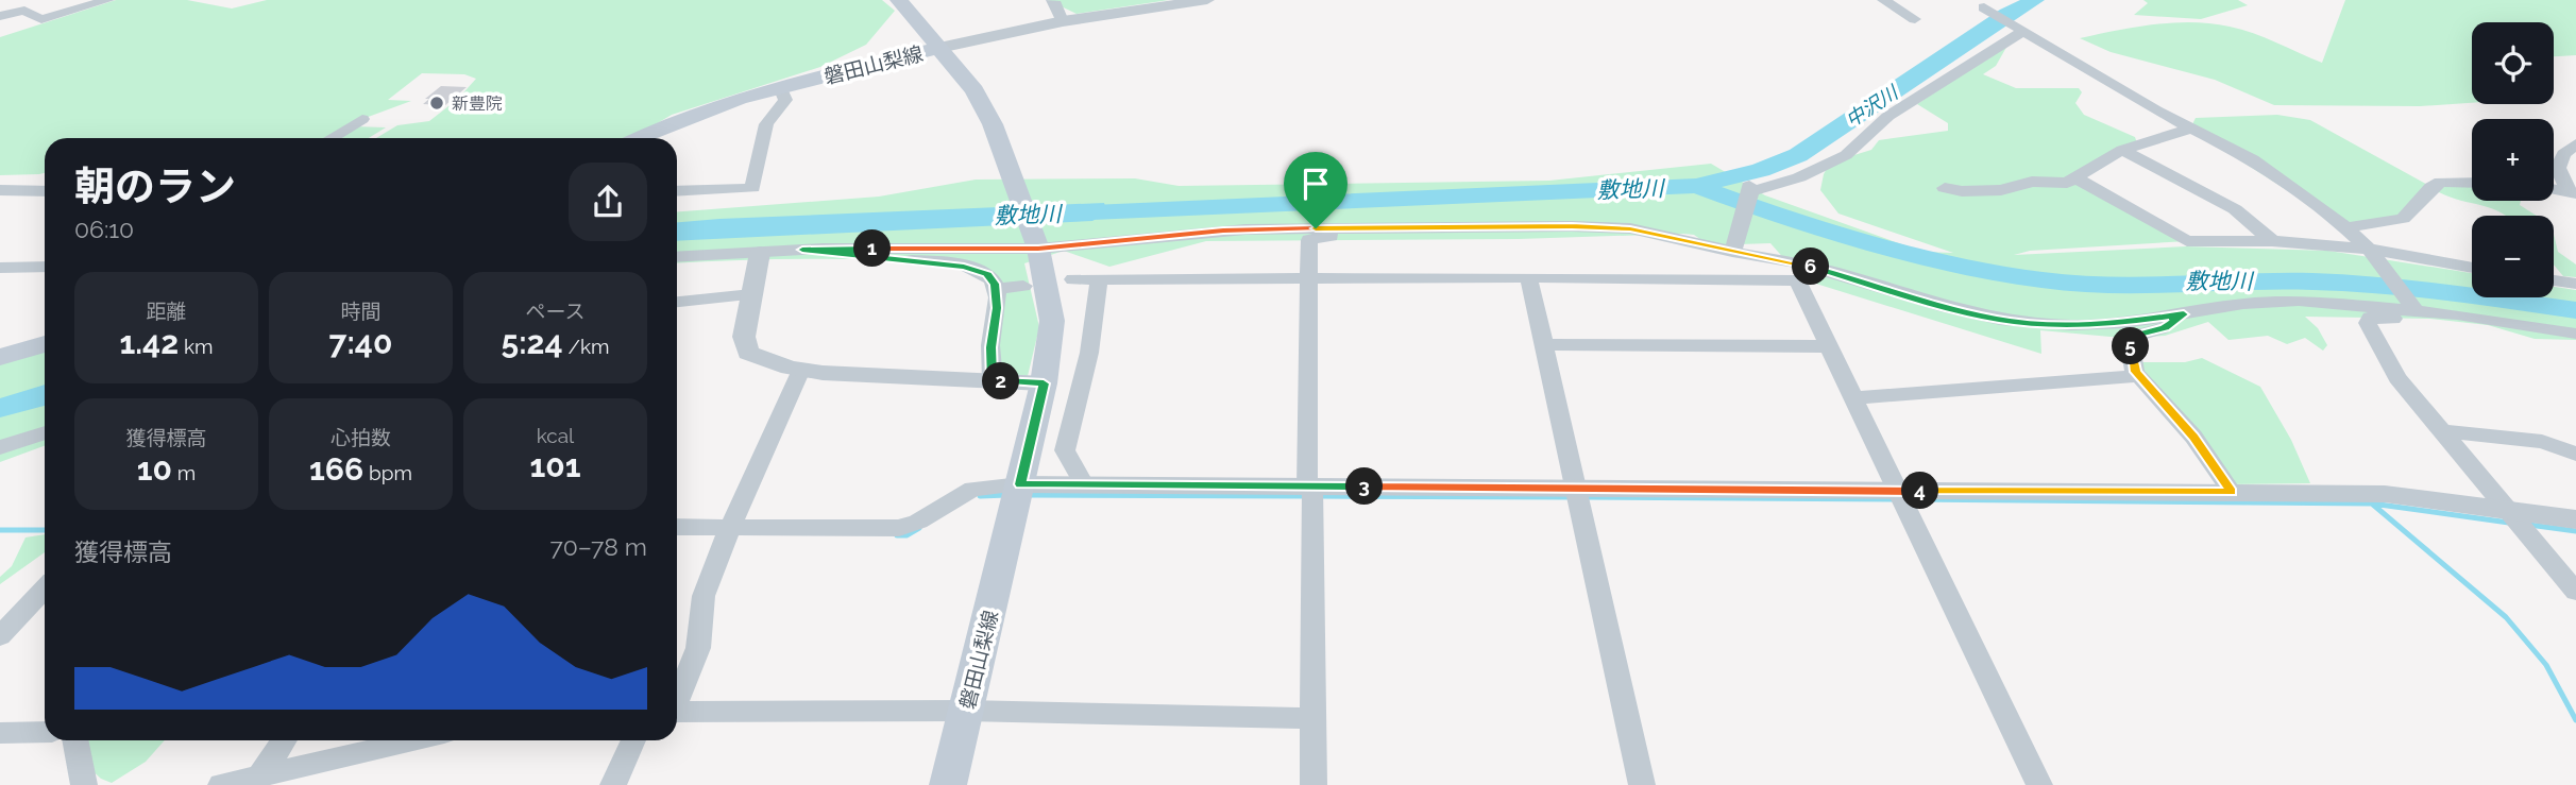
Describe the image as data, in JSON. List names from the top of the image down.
{
  "streets": {
    "main road": ["磐田山梨線"]
  },
  "water": ["中沢川", "敷地川"],
  "places": ["新豊院"],
  "page": {
    "map_buttons": ["+", "−"],
    "heading": ["朝のラン", "06:10"],
    "pins": [
      "1",
      "6",
      "5",
      "2",
      "3",
      "4"
    ],
    "stats": [
      ["距離", "1.42 km"],
      ["時間", "7:40"],
      ["ペース", "5:24 /km"],
      ["獲得標高", "10 m"],
      ["心拍数", "166 bpm"],
      ["kcal", "101"]
    ],
    "chart": ["獲得標高", "70–78 m"]
  }
}
